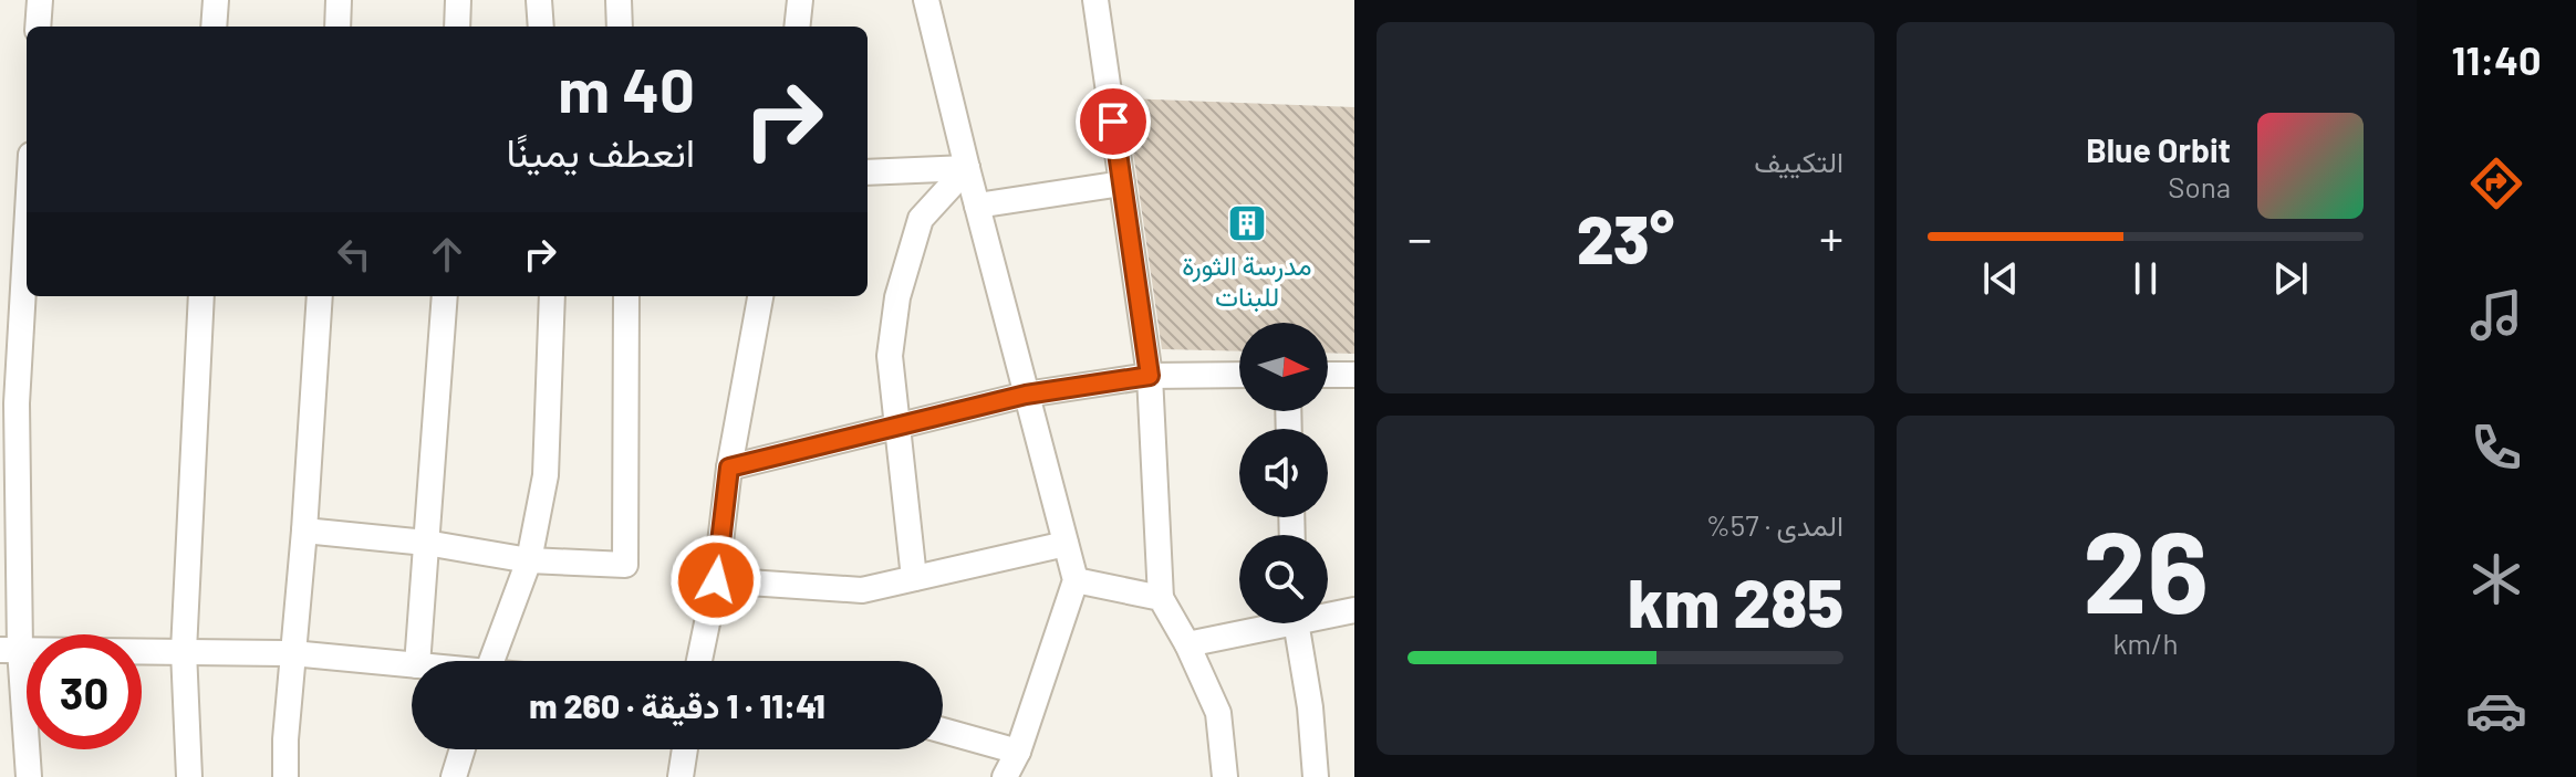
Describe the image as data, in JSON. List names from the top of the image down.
{
  "places": {
    "building": ["مدرسة الثورة للبنات"]
  },
  "north": "right",
  "page": {
    "tabs": "11:40",
    "tile": [
      "التكييف",
      ["26", "km/h"],
      ["المدى · 57%", "285 km"]
    ],
    "turn": ["40 m", "انعطف يمينًا"],
    "song": ["Blue Orbit", "Sona"],
    "heat": ["−", "23°", "+"],
    "limit": "30",
    "trip": "11:41 · 1 دقيقة · 260 m"
  }
}
